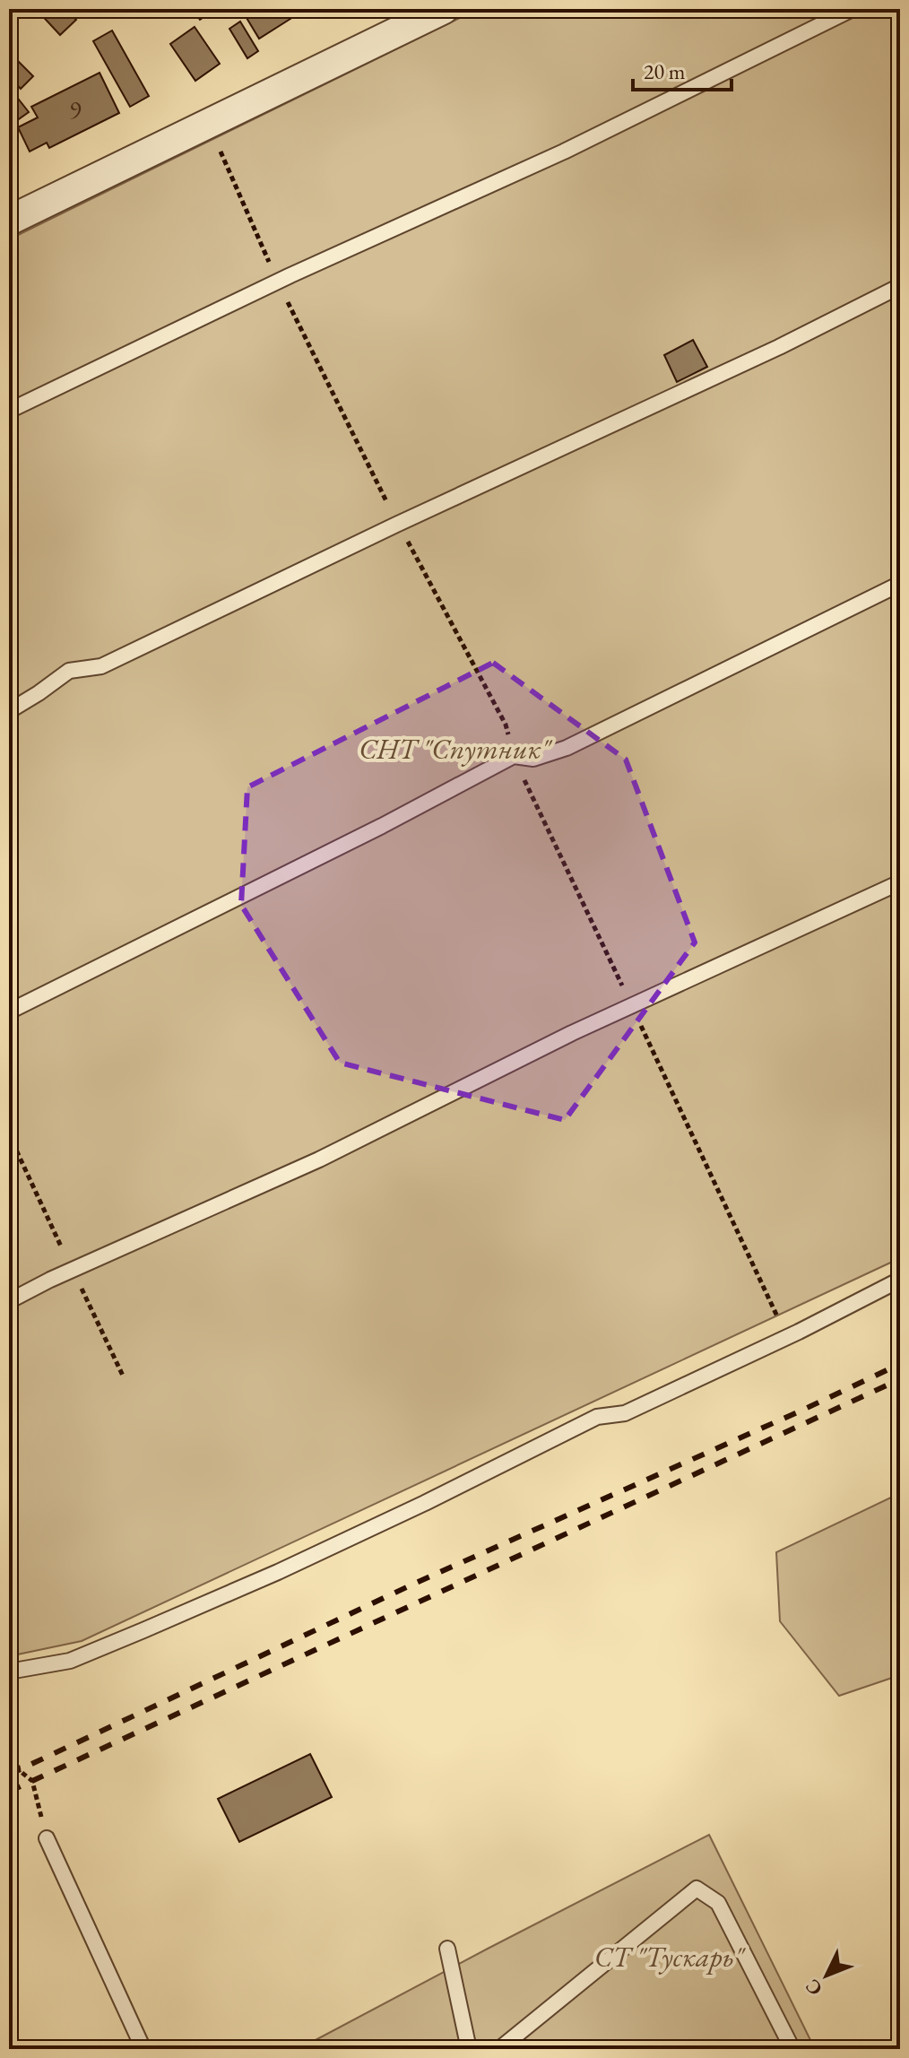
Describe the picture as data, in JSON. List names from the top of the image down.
{
  "parks": ["СНТ \"Спутник\"", "СТ \"Тускарь\""],
  "house_numbers": ["9"],
  "scale_bar": "20 m",
  "north": "bottom left"
}
